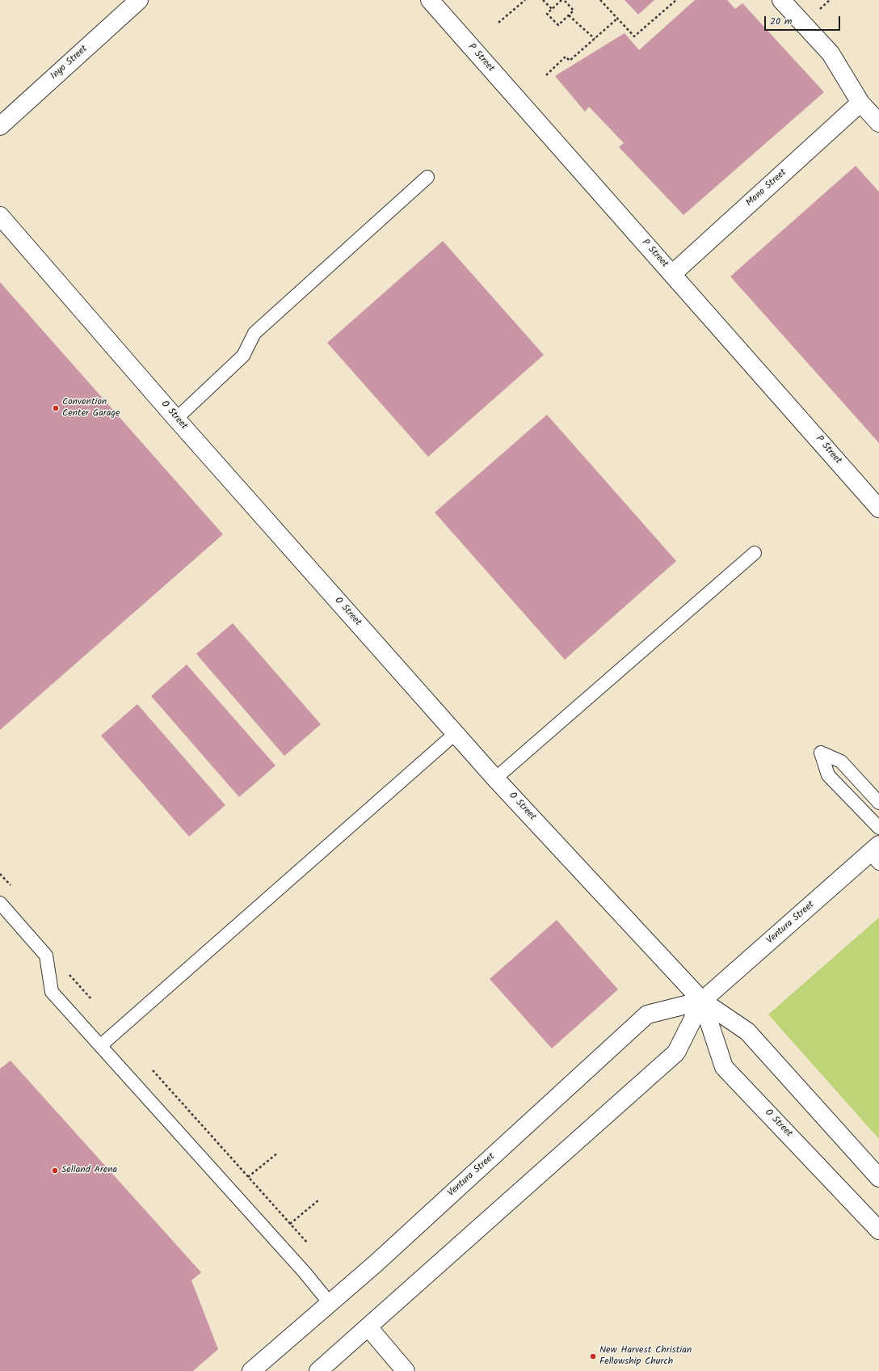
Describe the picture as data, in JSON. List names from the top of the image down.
{
  "streets": {
    "main road": [
      "P Street",
      "Inyo Street",
      "Mono Street",
      "O Street",
      "Ventura Street"
    ]
  },
  "crossings": [
    ["P Street", "Mono Street"],
    ["O Street", "Ventura Street"]
  ],
  "places": ["Convention Center Garage", "Selland Arena", "New Harvest Christian Fellowship Church"],
  "scale_bar": "20 m"
}
